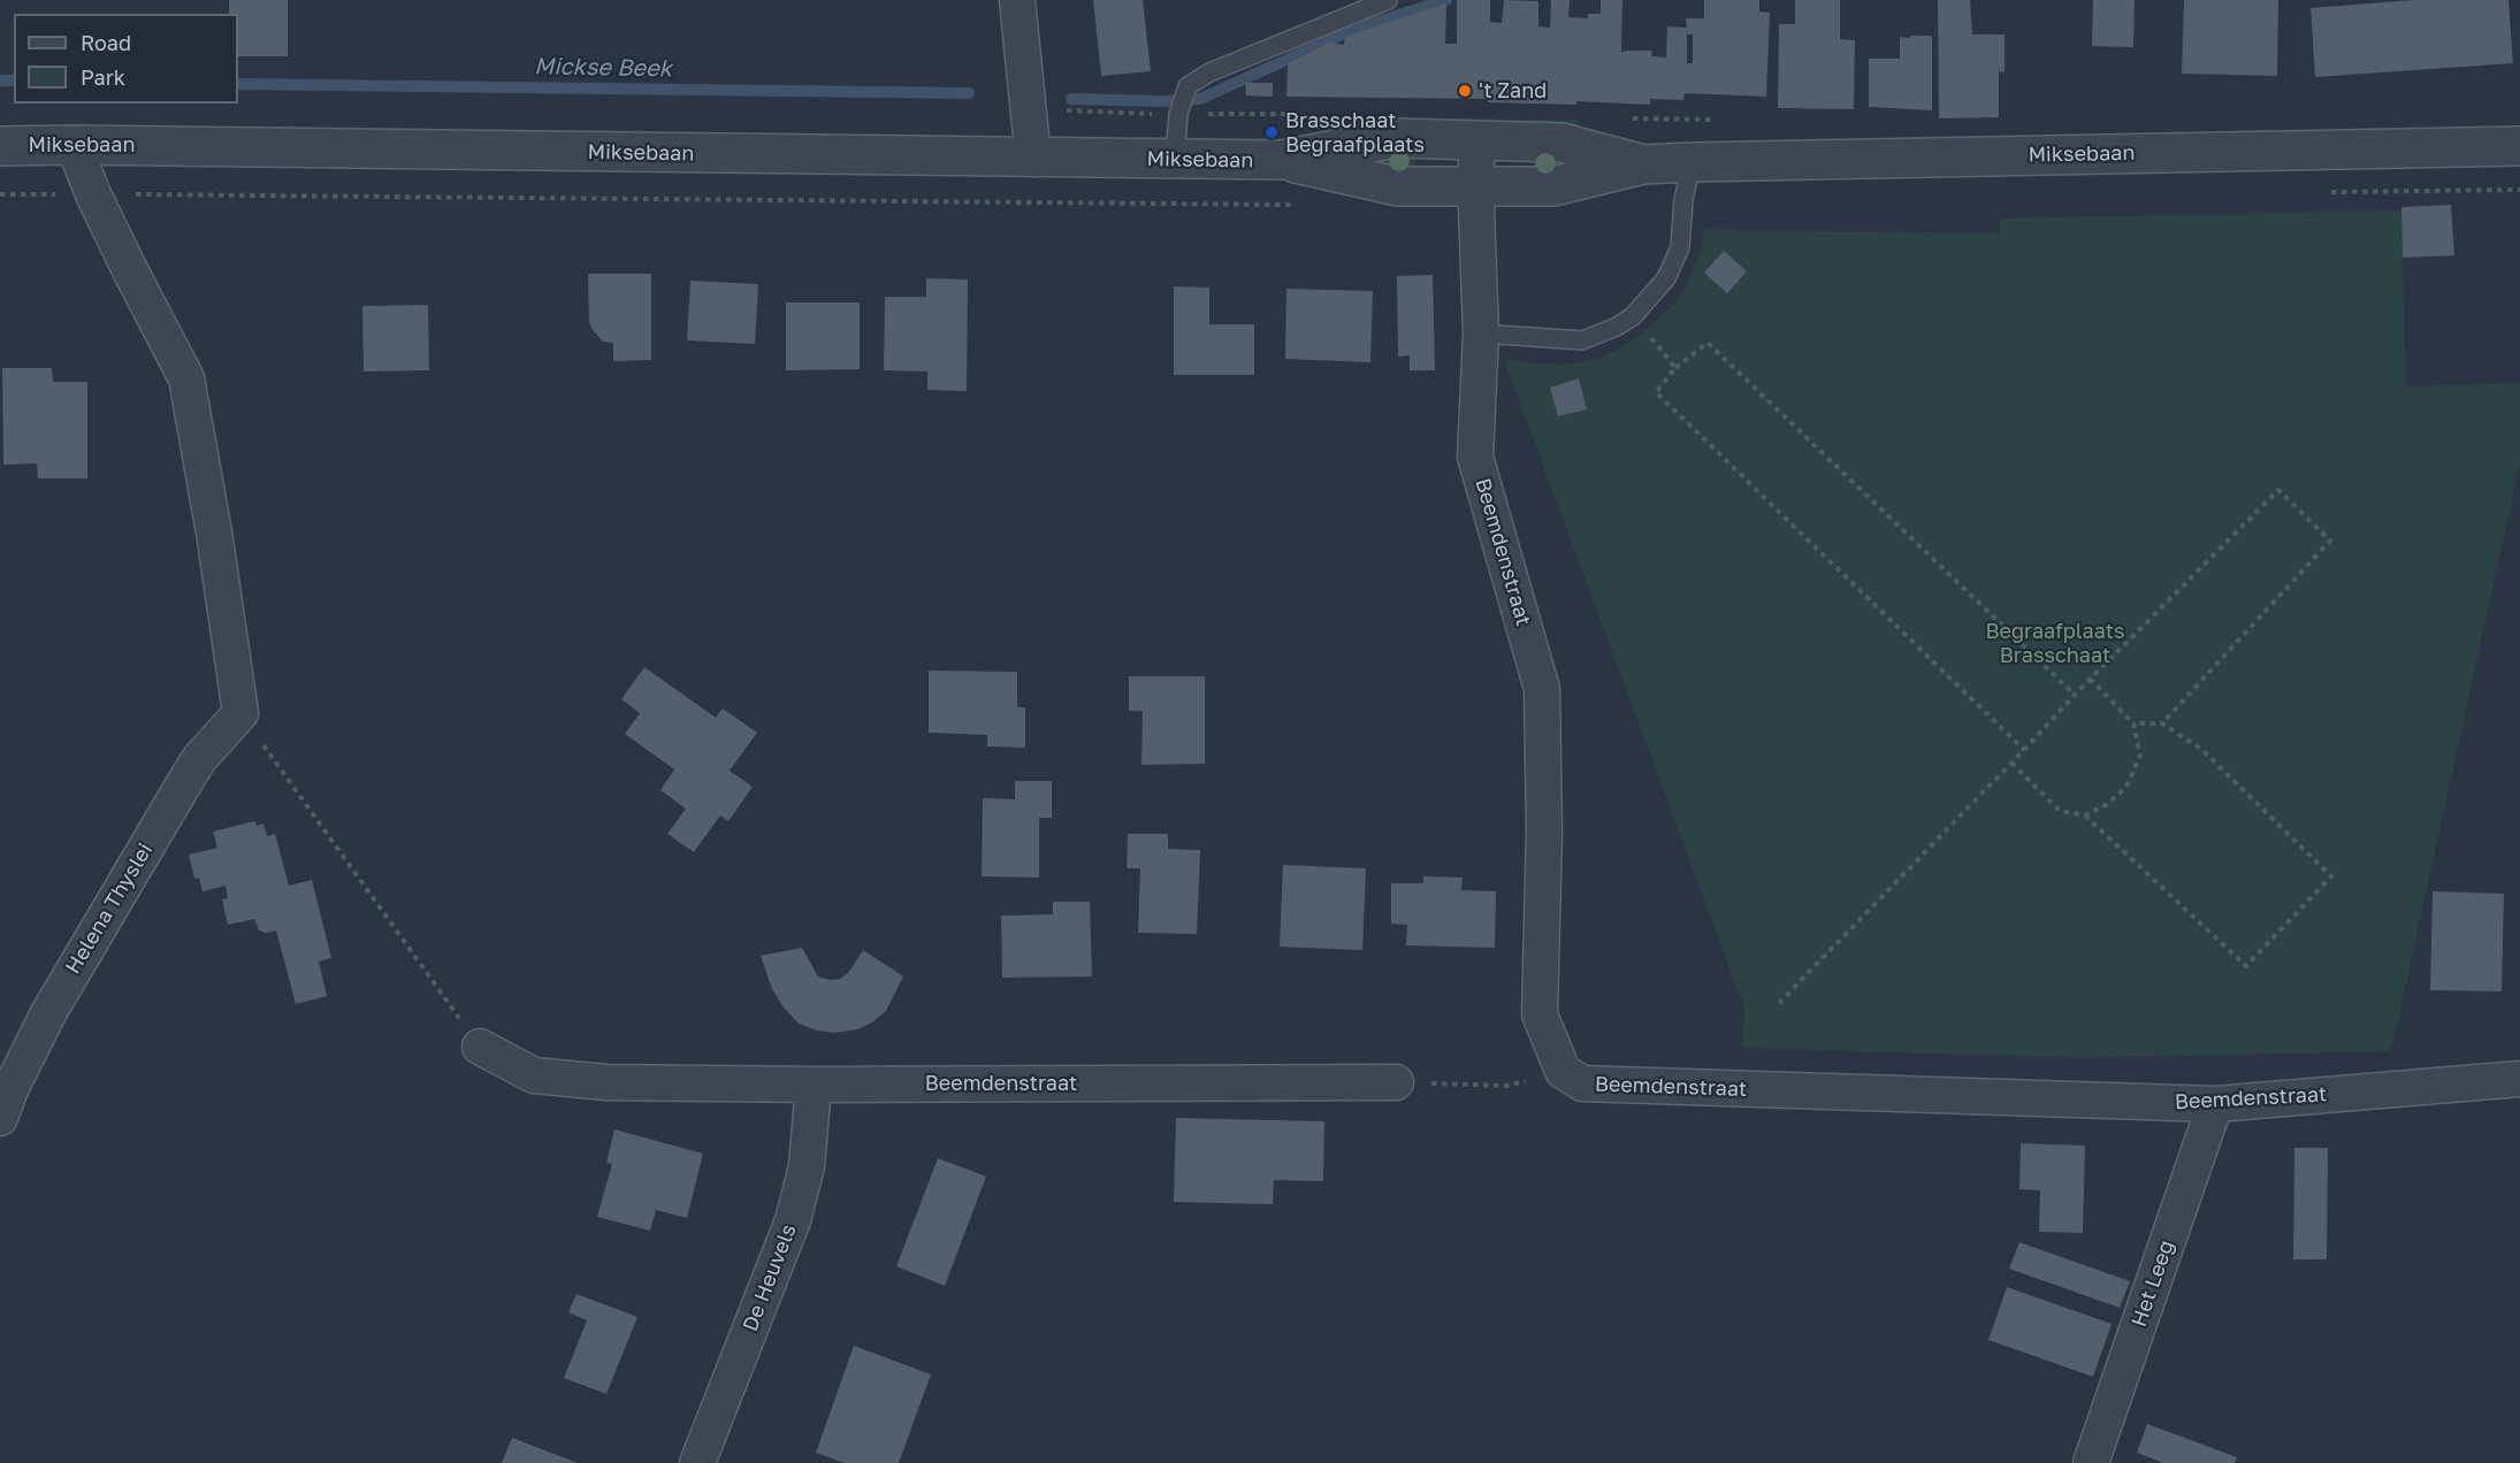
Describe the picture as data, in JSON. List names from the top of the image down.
{
  "streets": {
    "street": [
      "Miksebaan",
      "Beemdenstraat",
      "Helena Thyslei",
      "De Heuvels",
      "Het Leeg"
    ]
  },
  "crossings": [
    ["Miksebaan", "Beemdenstraat"],
    ["Beemdenstraat", "De Heuvels"],
    ["Beemdenstraat", "Het Leeg"]
  ],
  "water": ["Mickse Beek"],
  "parks": ["Begraafplaats Brasschaat"],
  "places": ["'t Zand", "Brasschaat Begraafplaats"],
  "legend": ["Road", "Park"]
}
